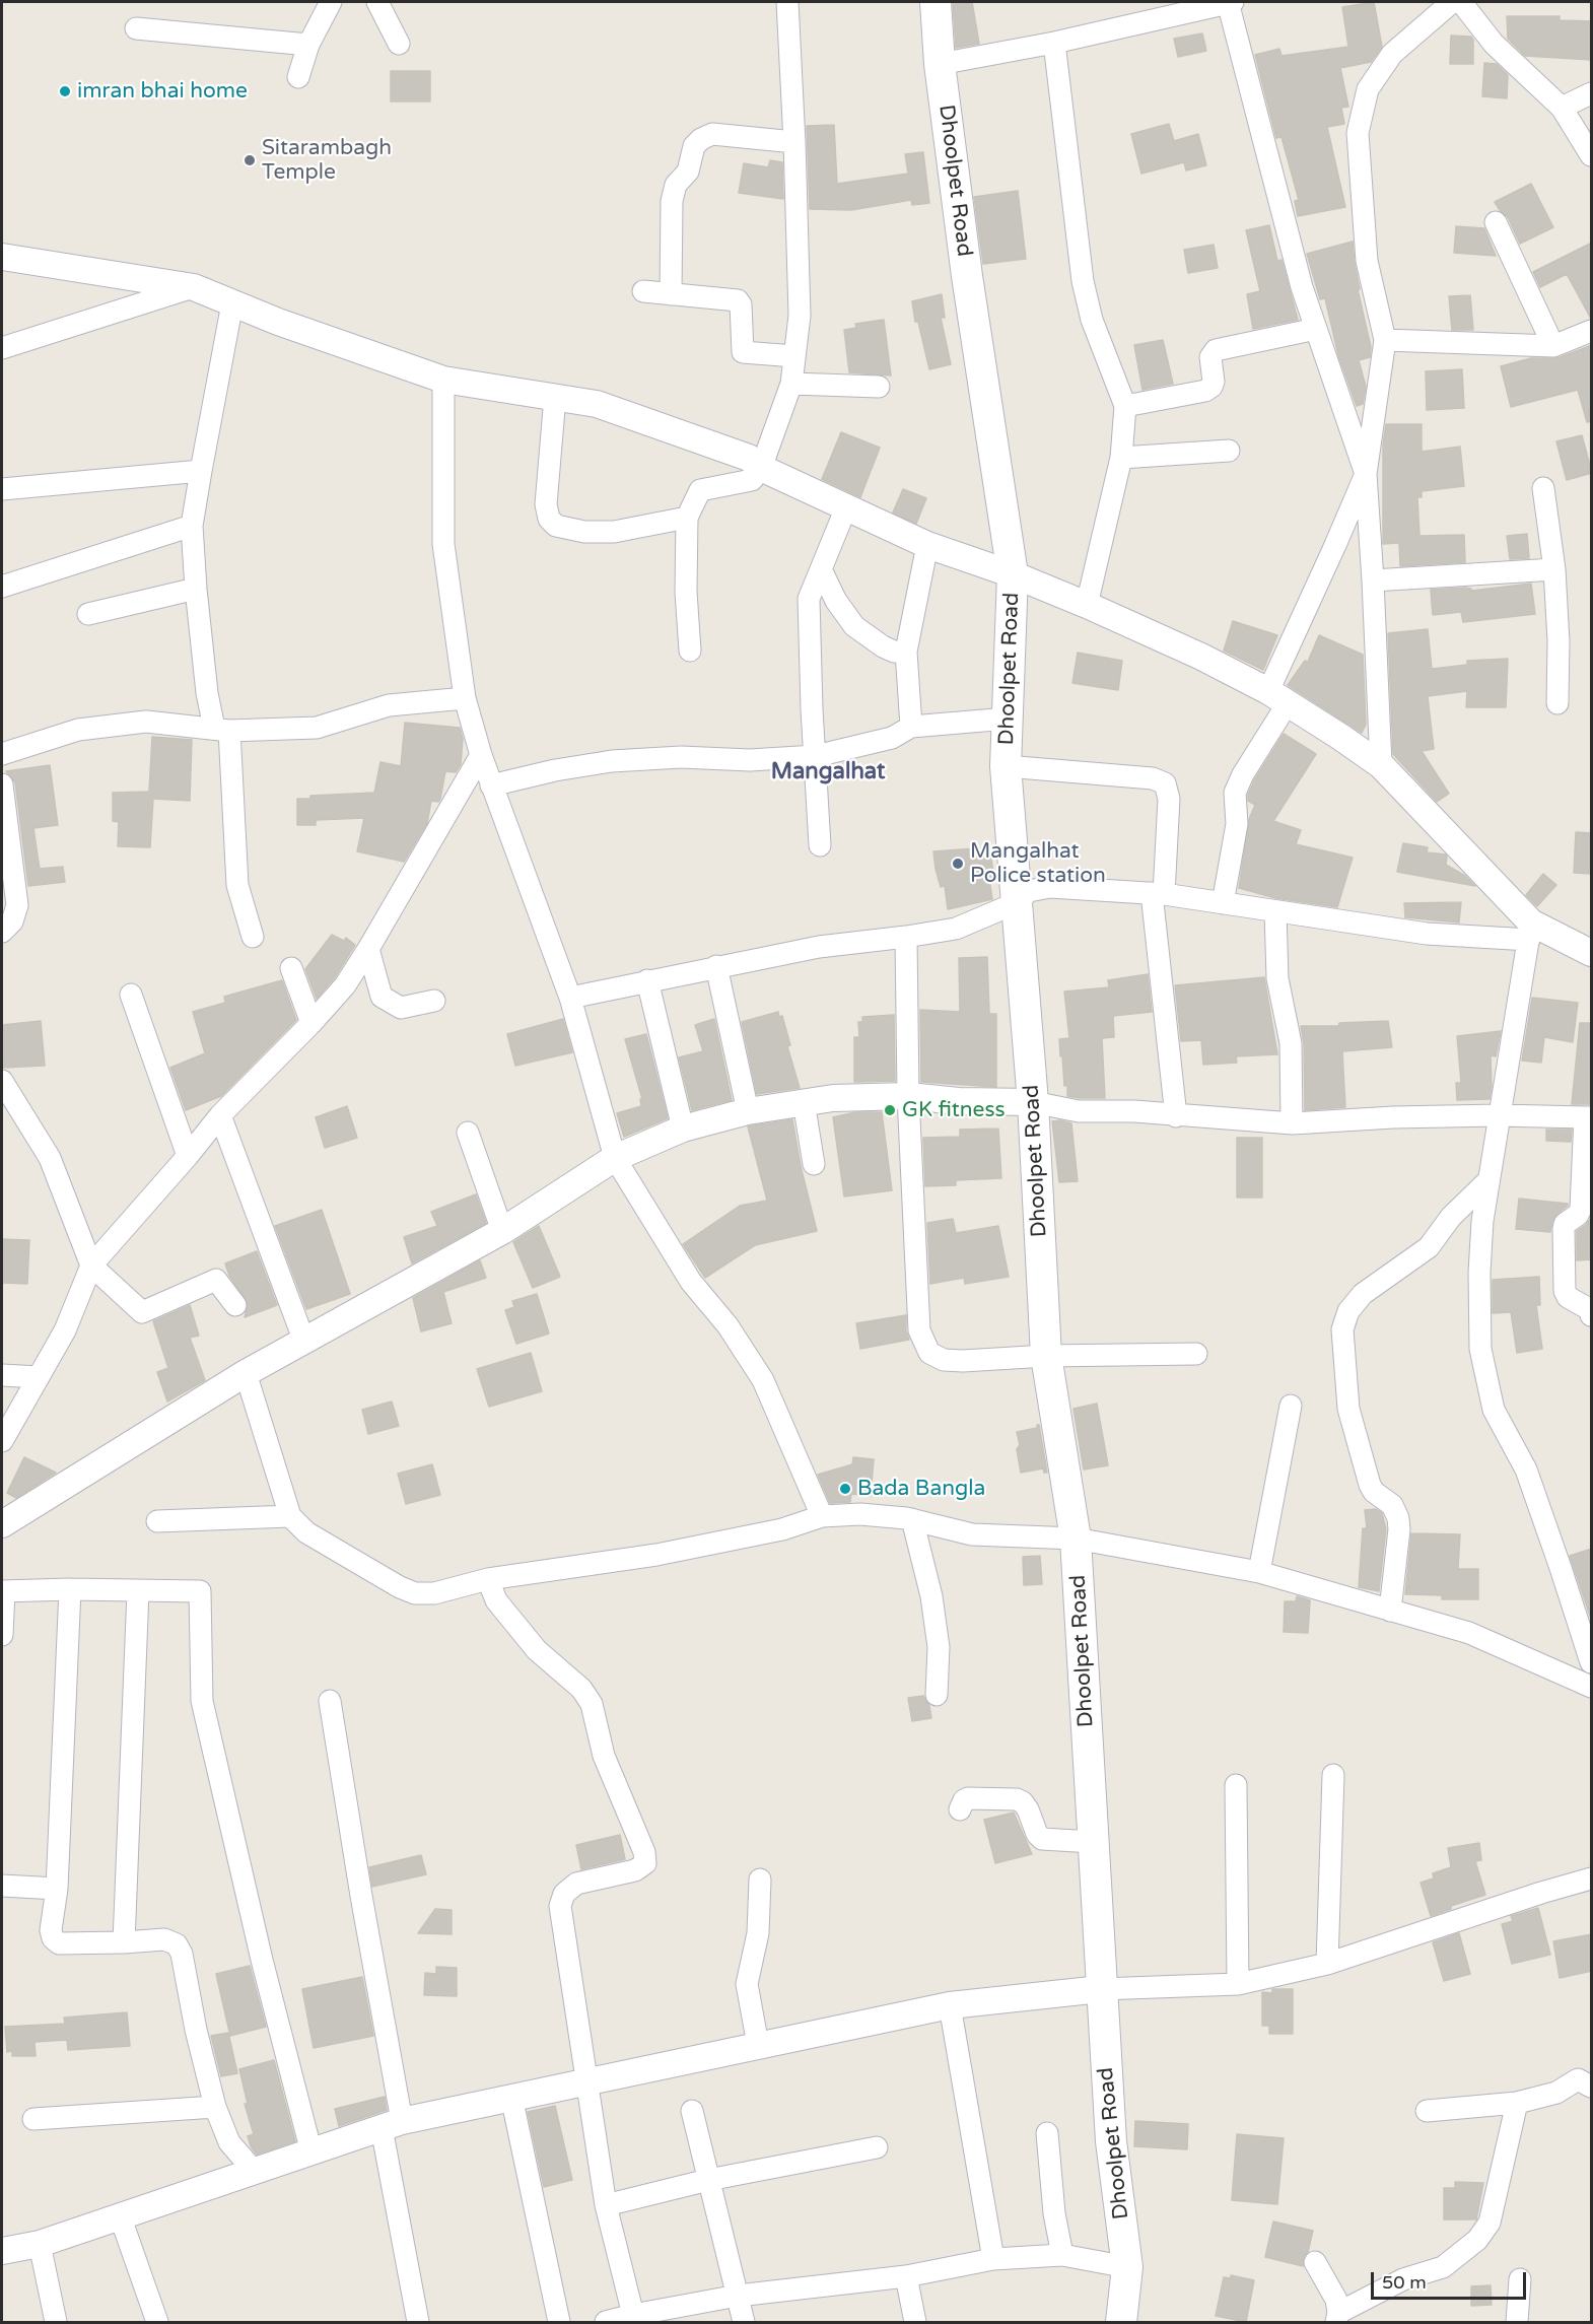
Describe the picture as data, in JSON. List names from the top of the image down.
{
  "streets": {
    "main road": ["Dhoolpet Road"]
  },
  "districts": ["Mangalhat"],
  "places": [
    "imran bhai home",
    "Sitarambagh Temple",
    "Mangalhat Police station",
    "GK fitness",
    "Bada Bangla"
  ],
  "scale_bar": "50 m"
}
